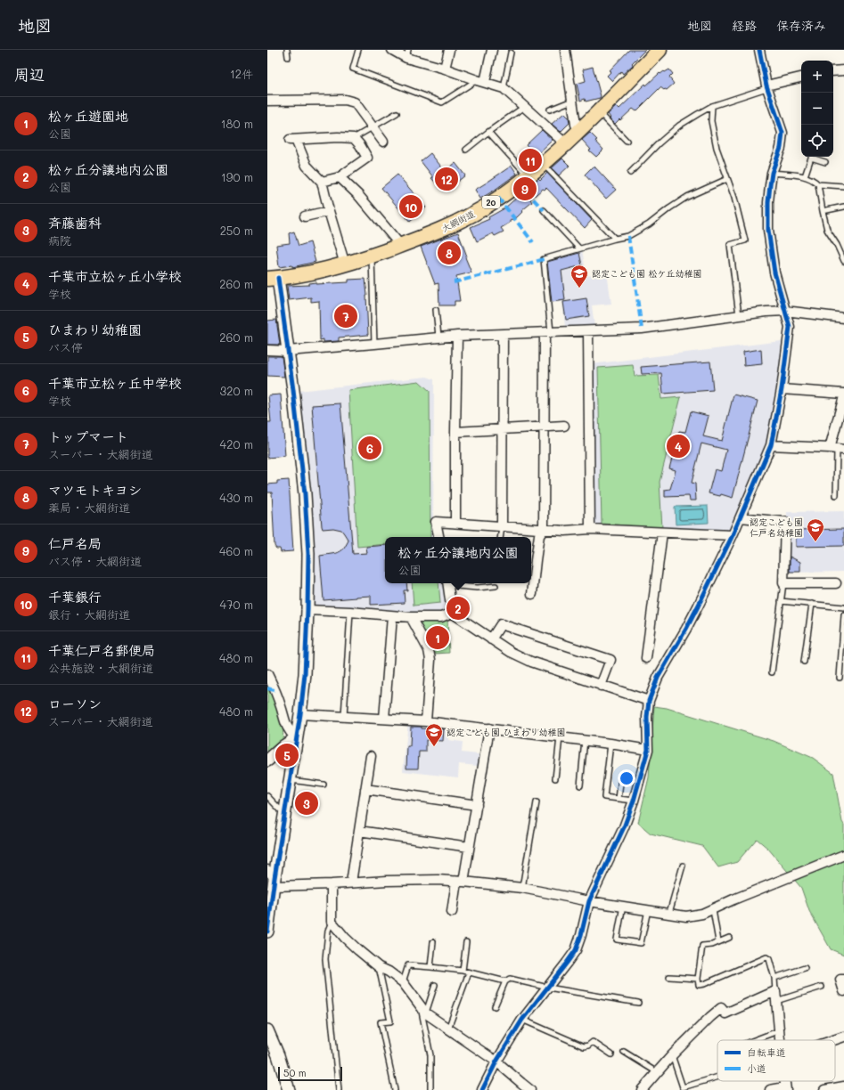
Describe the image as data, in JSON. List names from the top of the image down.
{
  "streets": {
    "main road": ["20", "大網街道"]
  },
  "places": {
    "school or university": ["認定こども園 松ケ丘幼稚園", "認定こども園 仁戸名幼稚園", "認定こども園 ひまわり幼稚園"]
  },
  "legend": ["自転車道", "小道"],
  "scale_bar": "50 m",
  "page": {
    "header": "地図",
    "nav": ["地図", "経路", "保存済み"],
    "heading": ["周辺", "12件"],
    "map_buttons": ["+", "−"],
    "list": [
      {
        "mark": "1",
        "name": "松ヶ丘遊園地",
        "note": "公園",
        "value": "180 m"
      },
      {
        "mark": "2",
        "name": "松ヶ丘分譲地内公園",
        "note": "公園",
        "value": "190 m"
      },
      {
        "mark": "3",
        "name": "斉藤歯科",
        "note": "病院",
        "value": "250 m"
      },
      {
        "mark": "4",
        "name": "千葉市立松ヶ丘小学校",
        "note": "学校",
        "value": "260 m"
      },
      {
        "mark": "5",
        "name": "ひまわり幼稚園",
        "note": "バス停",
        "value": "260 m"
      },
      {
        "mark": "6",
        "name": "千葉市立松ヶ丘中学校",
        "note": "学校",
        "value": "320 m"
      },
      {
        "mark": "7",
        "name": "トップマート",
        "note": "スーパー · 大網街道",
        "value": "420 m"
      },
      {
        "mark": "8",
        "name": "マツモトキヨシ",
        "note": "薬局 · 大網街道",
        "value": "430 m"
      },
      {
        "mark": "9",
        "name": "仁戸名局",
        "note": "バス停 · 大網街道",
        "value": "460 m"
      },
      {
        "mark": "10",
        "name": "千葉銀行",
        "note": "銀行 · 大網街道",
        "value": "470 m"
      },
      {
        "mark": "11",
        "name": "千葉仁戸名郵便局",
        "note": "公共施設 · 大網街道",
        "value": "480 m"
      },
      {
        "mark": "12",
        "name": "ローソン",
        "note": "スーパー · 大網街道",
        "value": "480 m"
      }
    ],
    "pins": [
      "11",
      "12",
      "9",
      "10",
      "8",
      "7",
      "4",
      "6",
      "2",
      "1",
      "5",
      "3"
    ],
    "popup": ["松ヶ丘分譲地内公園", "公園"],
    "scale": "50 m"
  }
}
